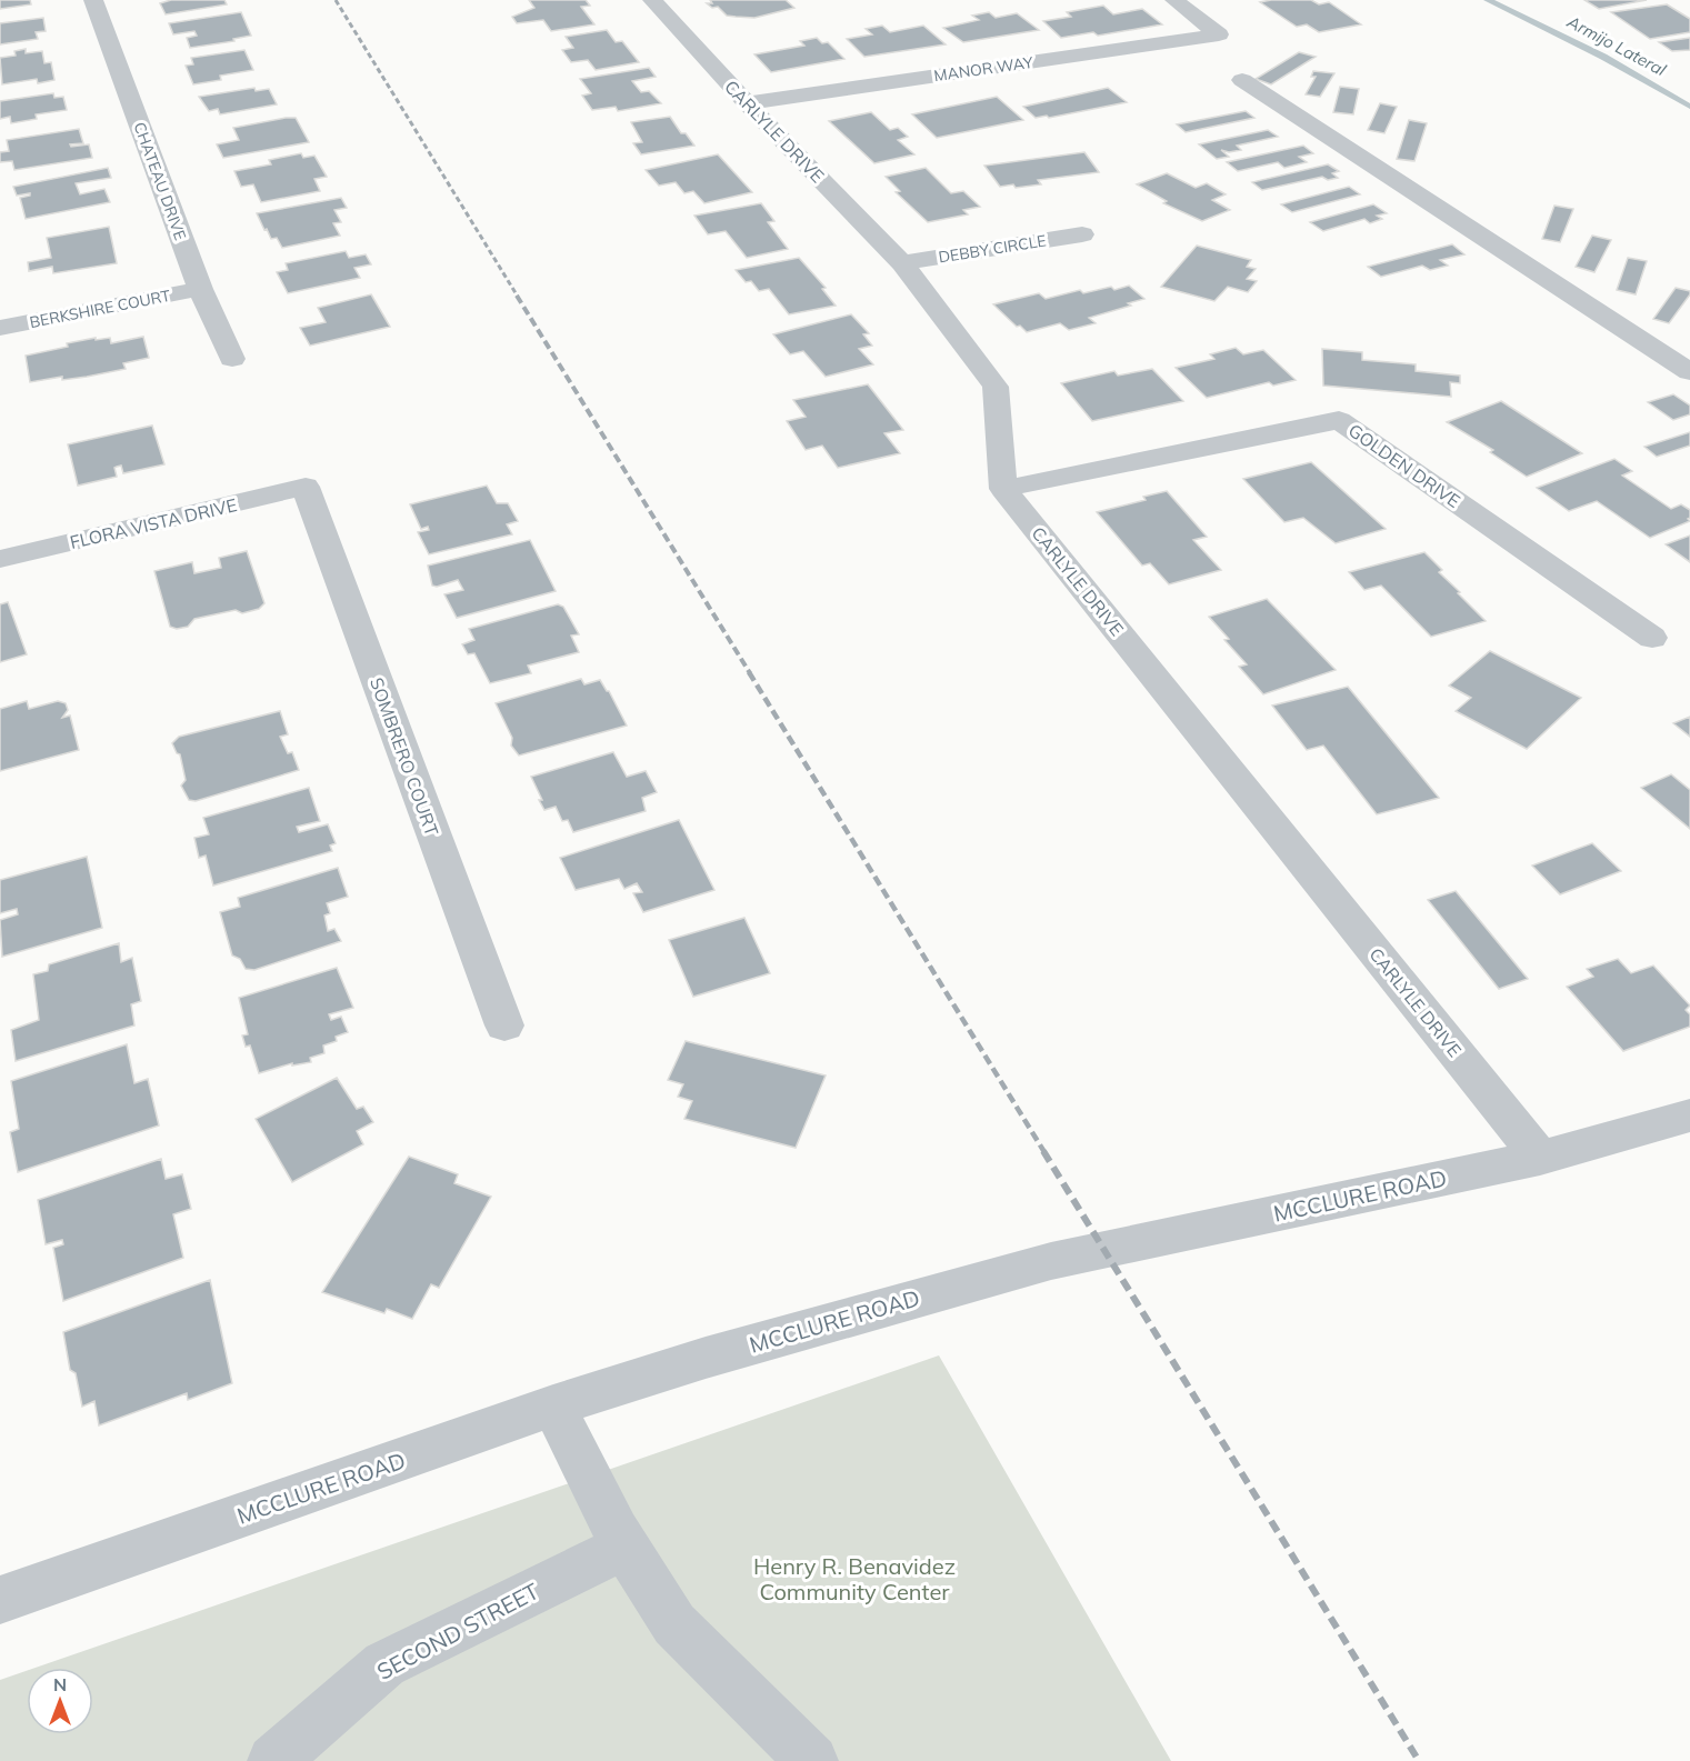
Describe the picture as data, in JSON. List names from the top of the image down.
{
  "streets": {
    "street": [
      "MANOR WAY",
      "CARLYLE DRIVE",
      "CHATEAU DRIVE",
      "DEBBY CIRCLE",
      "BERKSHIRE COURT",
      "GOLDEN DRIVE",
      "FLORA VISTA DRIVE",
      "SOMBRERO COURT",
      "MCCLURE ROAD",
      "SECOND STREET"
    ]
  },
  "crossings": [
    ["MANOR WAY", "CARLYLE DRIVE"],
    ["CARLYLE DRIVE", "DEBBY CIRCLE"],
    ["CARLYLE DRIVE", "GOLDEN DRIVE"],
    ["CARLYLE DRIVE", "MCCLURE ROAD"],
    ["CHATEAU DRIVE", "BERKSHIRE COURT"],
    ["FLORA VISTA DRIVE", "SOMBRERO COURT"]
  ],
  "water": ["Armijo Lateral"],
  "parks": ["Henry R. Benavidez Community Center"],
  "north": "top"
}
